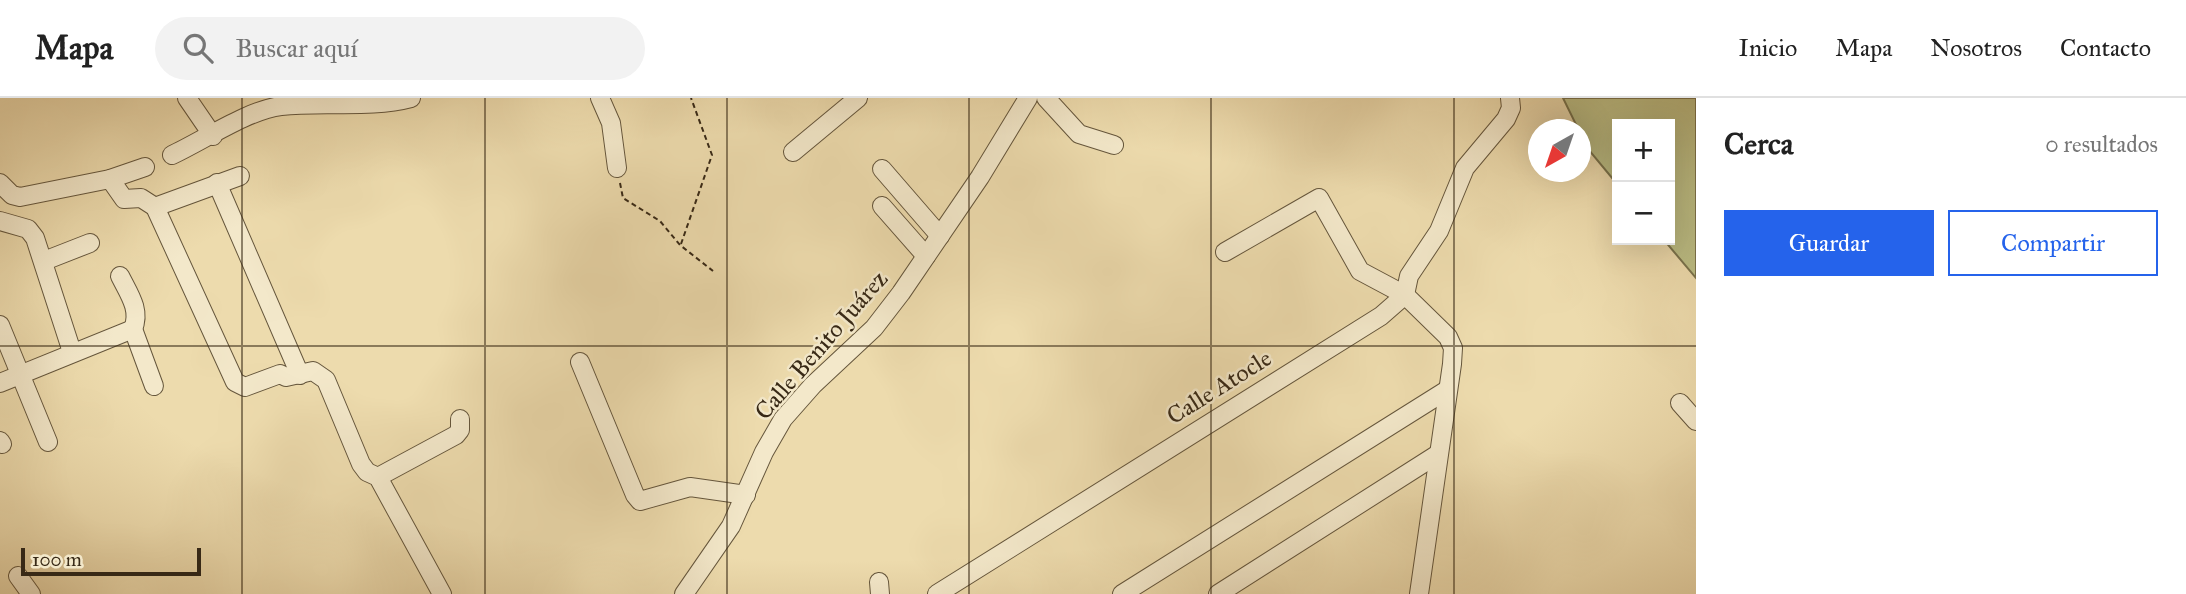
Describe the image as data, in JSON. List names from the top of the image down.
{
  "streets": {
    "street": ["Calle Benito Juárez", "Calle Atocle"]
  },
  "scale_bar": "100 m",
  "north": "bottom left",
  "page": {
    "header": "Mapa",
    "search": "Buscar aquí",
    "nav": [
      "Inicio",
      "Mapa",
      "Nosotros",
      "Contacto"
    ],
    "heading": ["Cerca", "0 resultados"],
    "map_buttons": ["+", "−"],
    "buttons": ["Guardar", "Compartir"],
    "scale": "100 m"
  }
}
